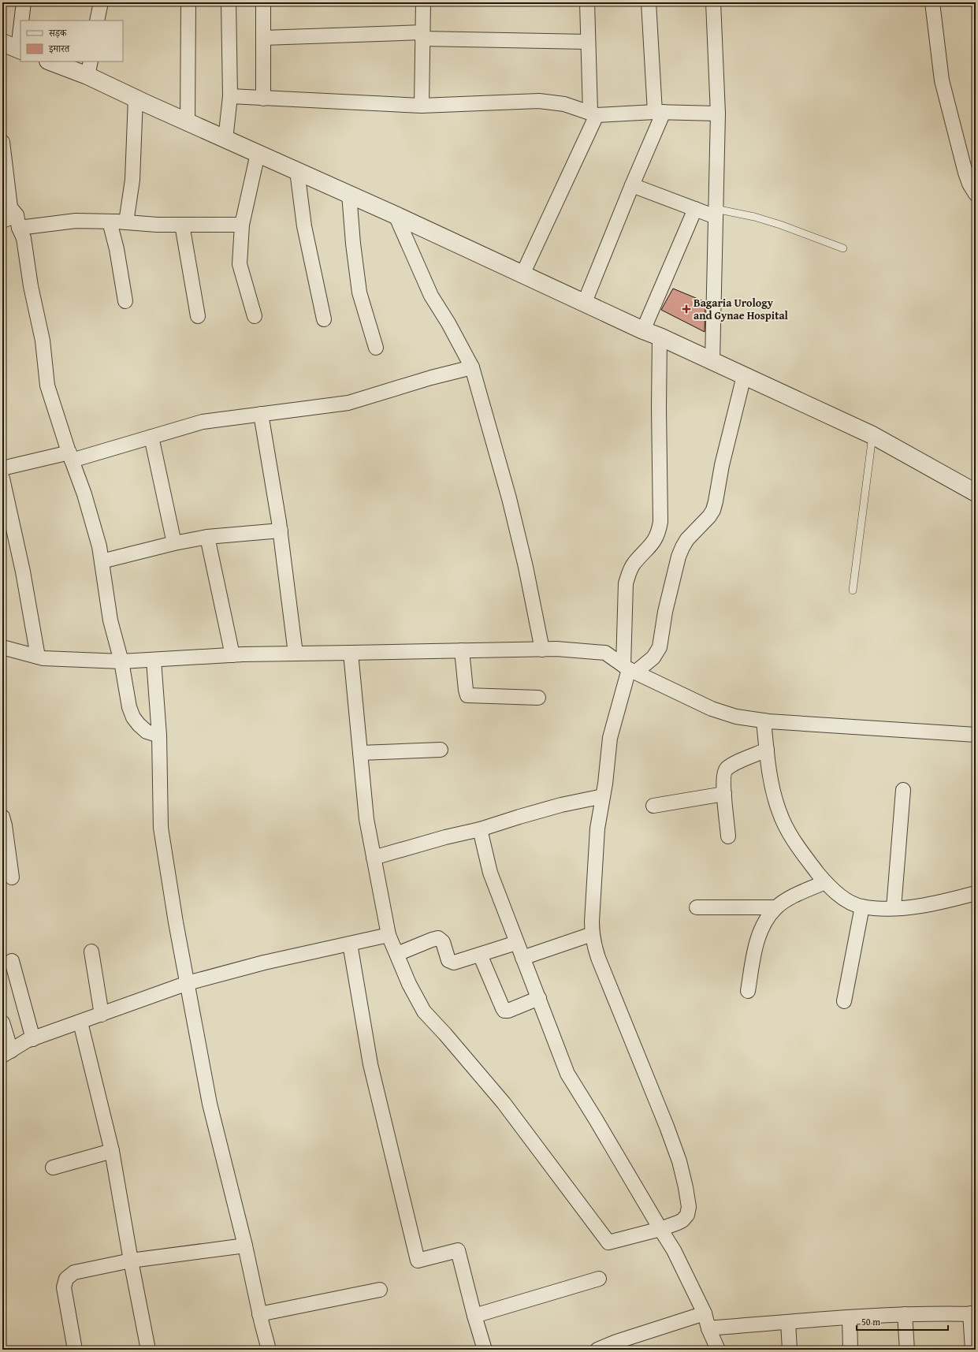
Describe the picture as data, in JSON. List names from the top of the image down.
{
  "places": {
    "health": ["Bagaria Urology and Gynae Hospital"]
  },
  "legend": ["सड़क", "इमारत"],
  "scale_bar": "50 m"
}
